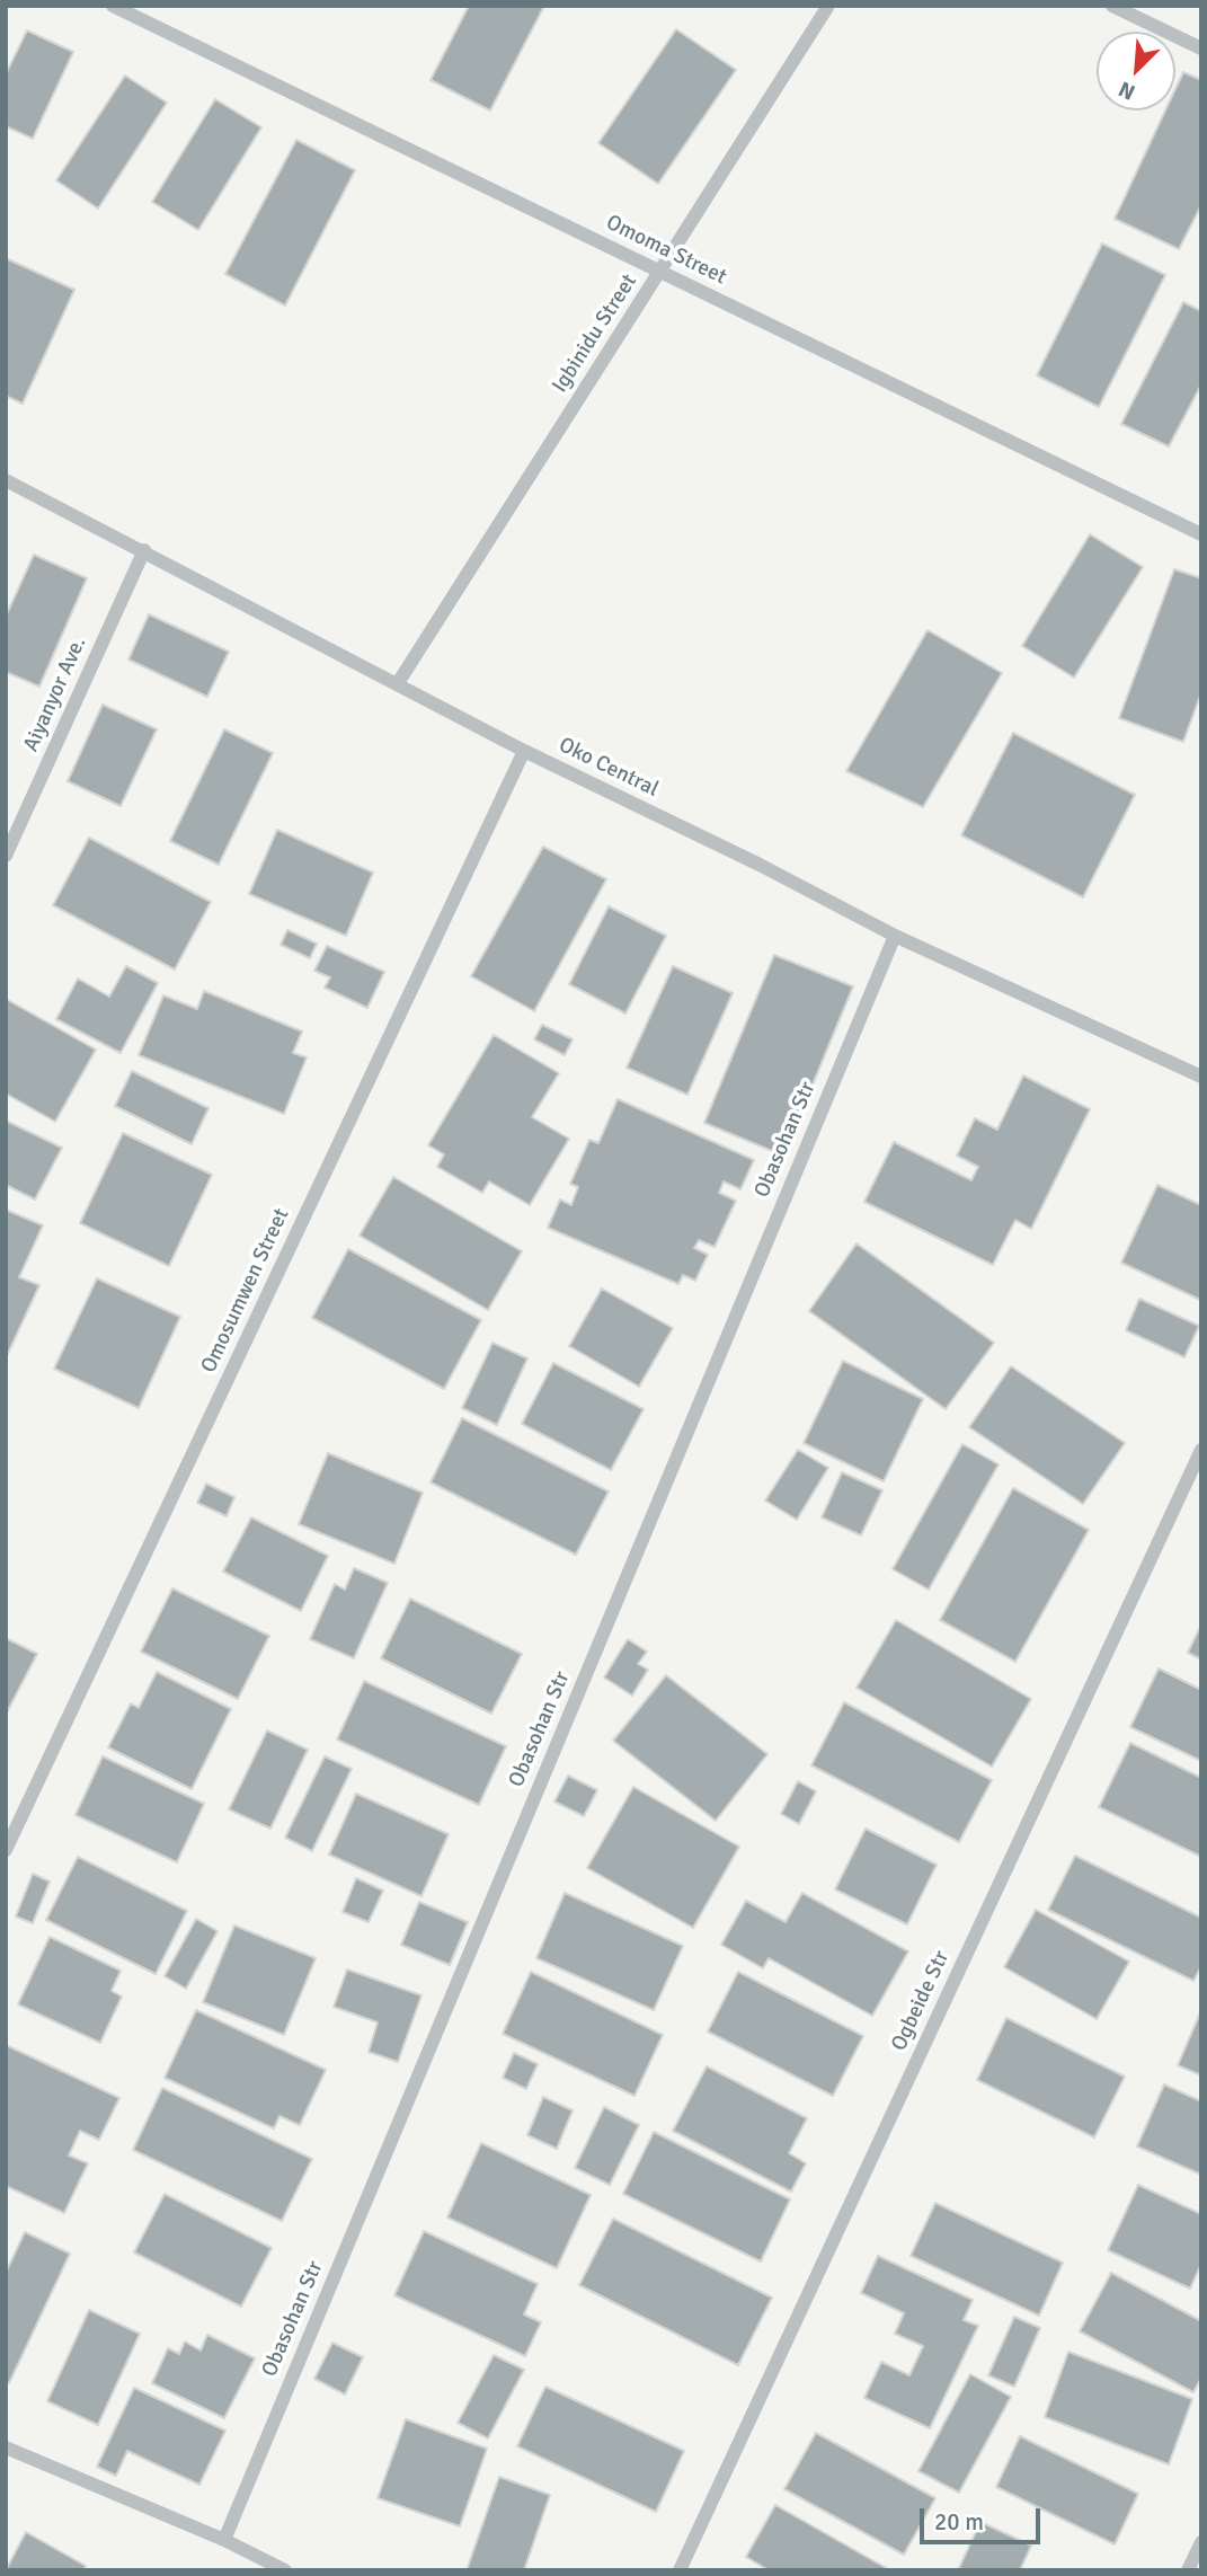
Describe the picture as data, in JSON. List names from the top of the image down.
{
  "streets": {
    "street": [
      "Omoma Street",
      "Igbinidu Street",
      "Aiyanyor Ave.",
      "Oko Central",
      "Obasohan Str",
      "Omosumwen Street",
      "Ogbeide Str"
    ]
  },
  "crossings": [
    ["Omoma Street", "Igbinidu Street"],
    ["Igbinidu Street", "Oko Central"],
    ["Aiyanyor Ave.", "Oko Central"],
    ["Oko Central", "Obasohan Str"],
    ["Oko Central", "Omosumwen Street"]
  ],
  "scale_bar": "20 m",
  "north": "bottom left"
}
